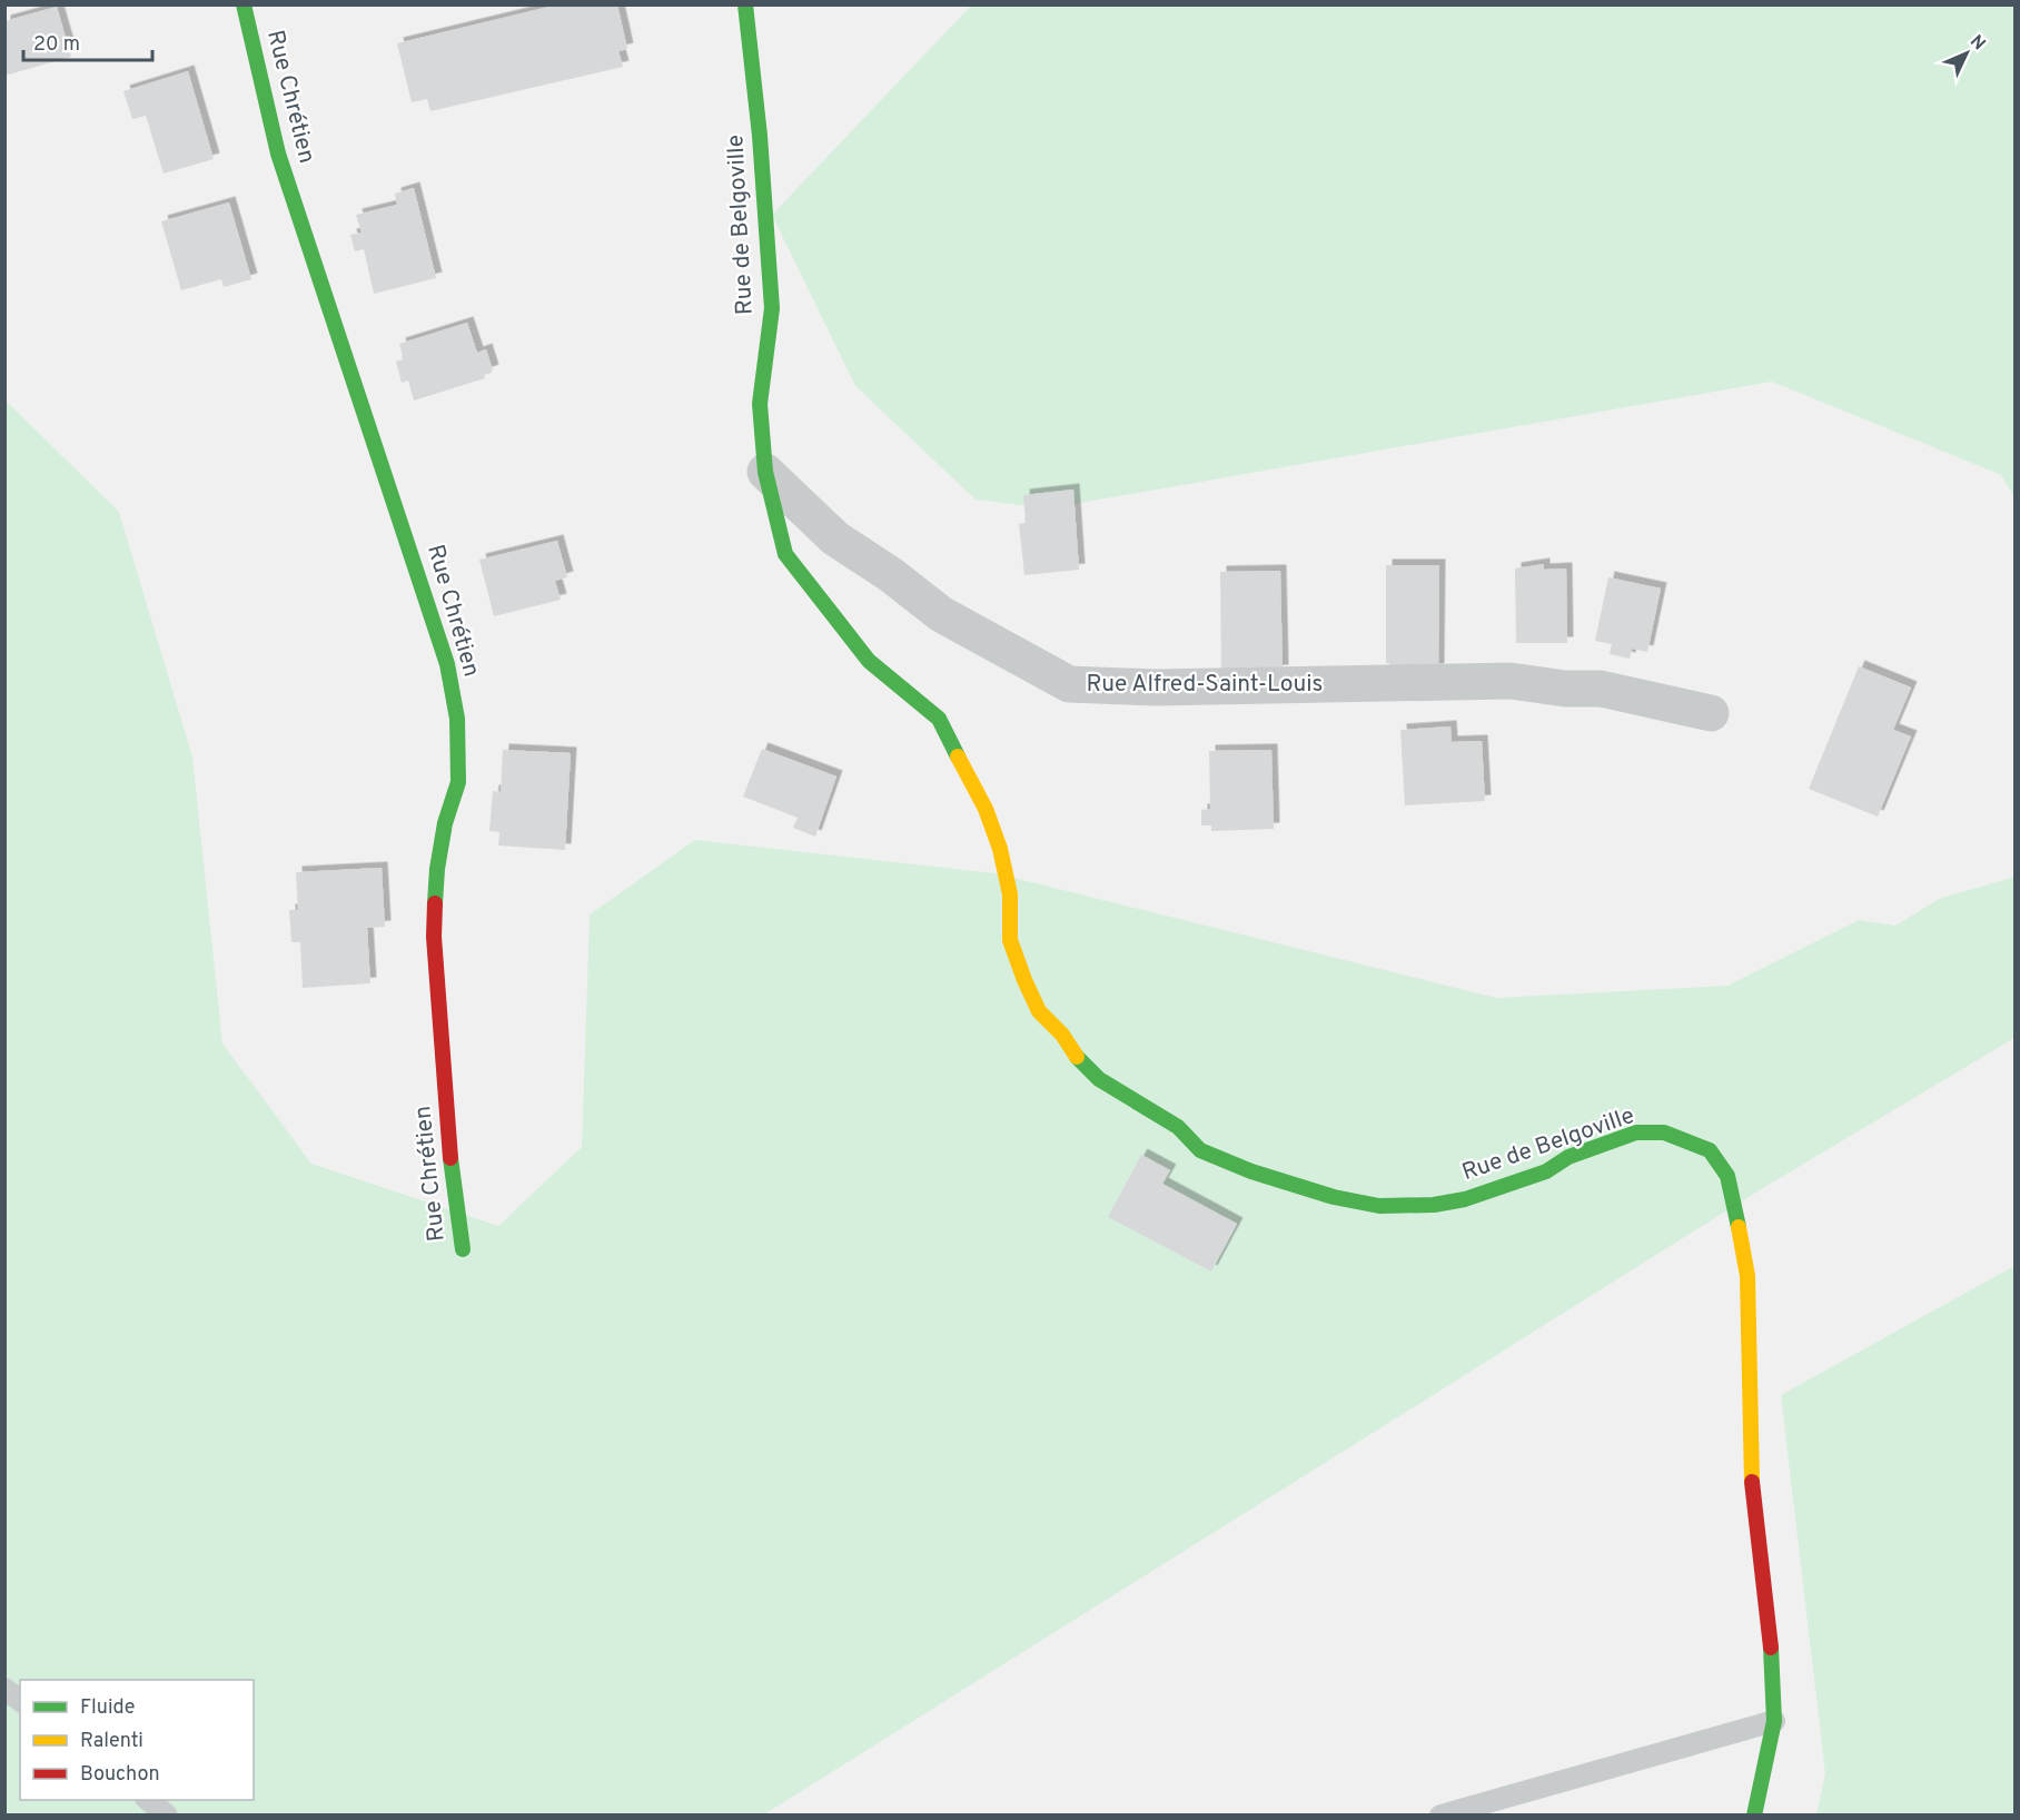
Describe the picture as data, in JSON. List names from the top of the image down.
{
  "streets": {
    "street": ["Rue Chrétien", "Rue de Belgoville", "Rue Alfred-Saint-Louis"]
  },
  "crossings": [
    ["Rue de Belgoville", "Rue Alfred-Saint-Louis"]
  ],
  "legend": ["Fluide", "Ralenti", "Bouchon"],
  "scale_bar": "20 m",
  "north": "top right"
}
